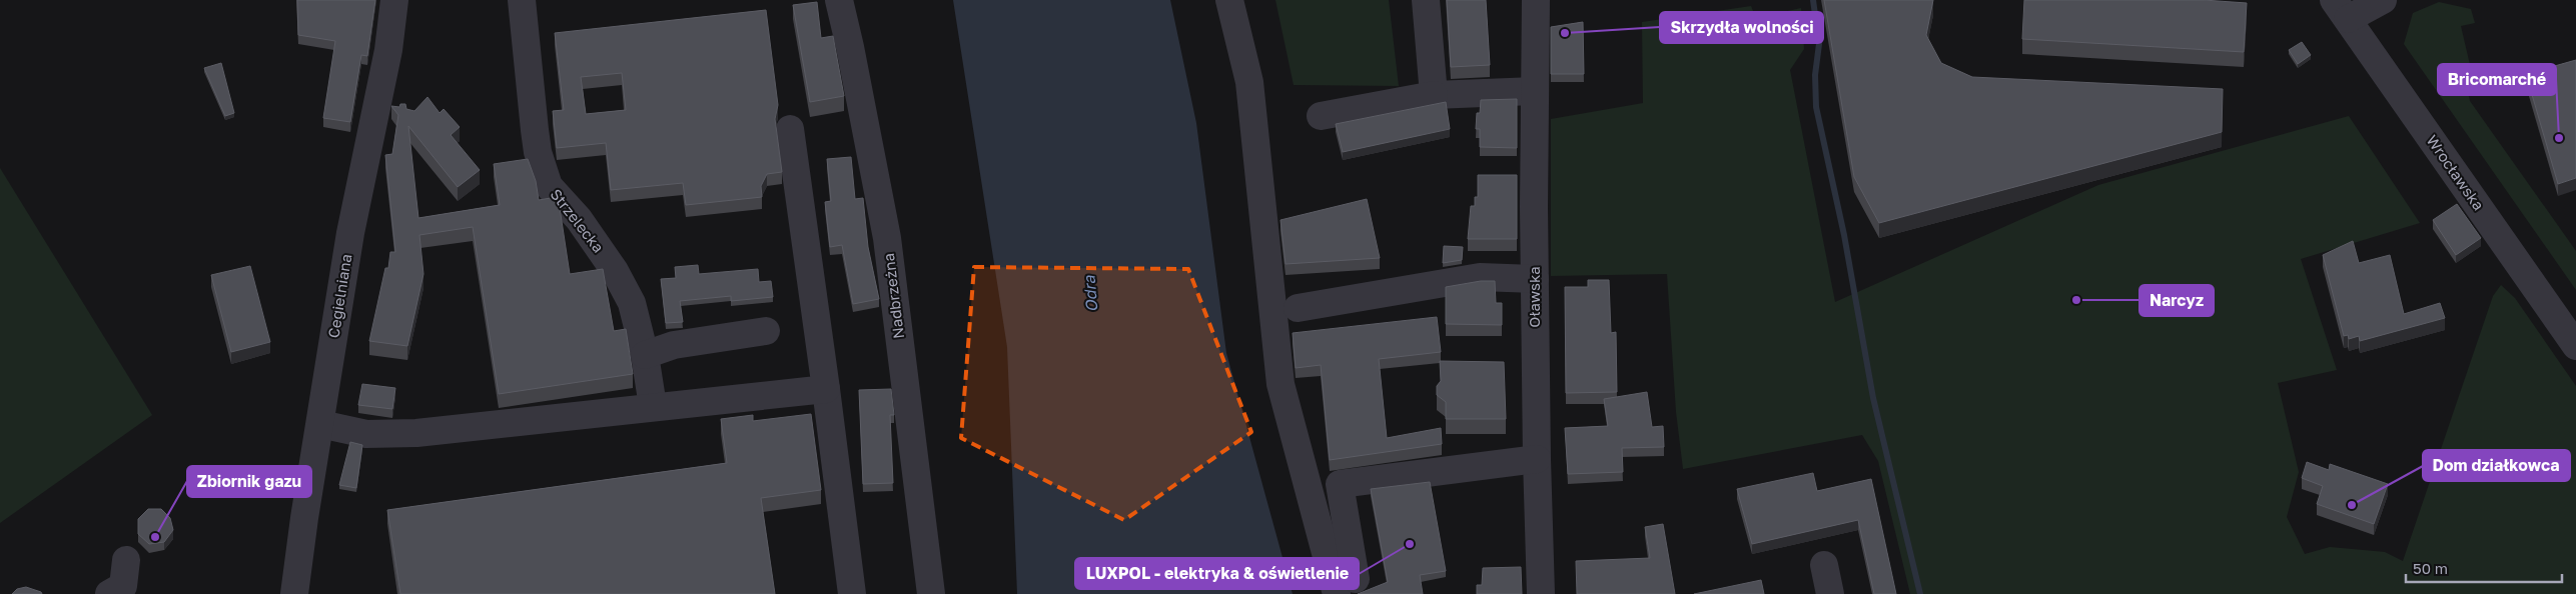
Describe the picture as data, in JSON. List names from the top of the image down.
{
  "streets": {
    "street": [
      "Wrocławska",
      "Strzelecka",
      "Cegielniana",
      "Nadbrzeżna",
      "Oławska"
    ]
  },
  "water": ["Odra"],
  "places": [
    "Skrzydła wolności",
    "Bricomarché",
    "Narcyz",
    "Dom działkowca",
    "Zbiornik gazu",
    "LUXPOL - elektryka & oświetlenie"
  ],
  "scale_bar": "50 m"
}
